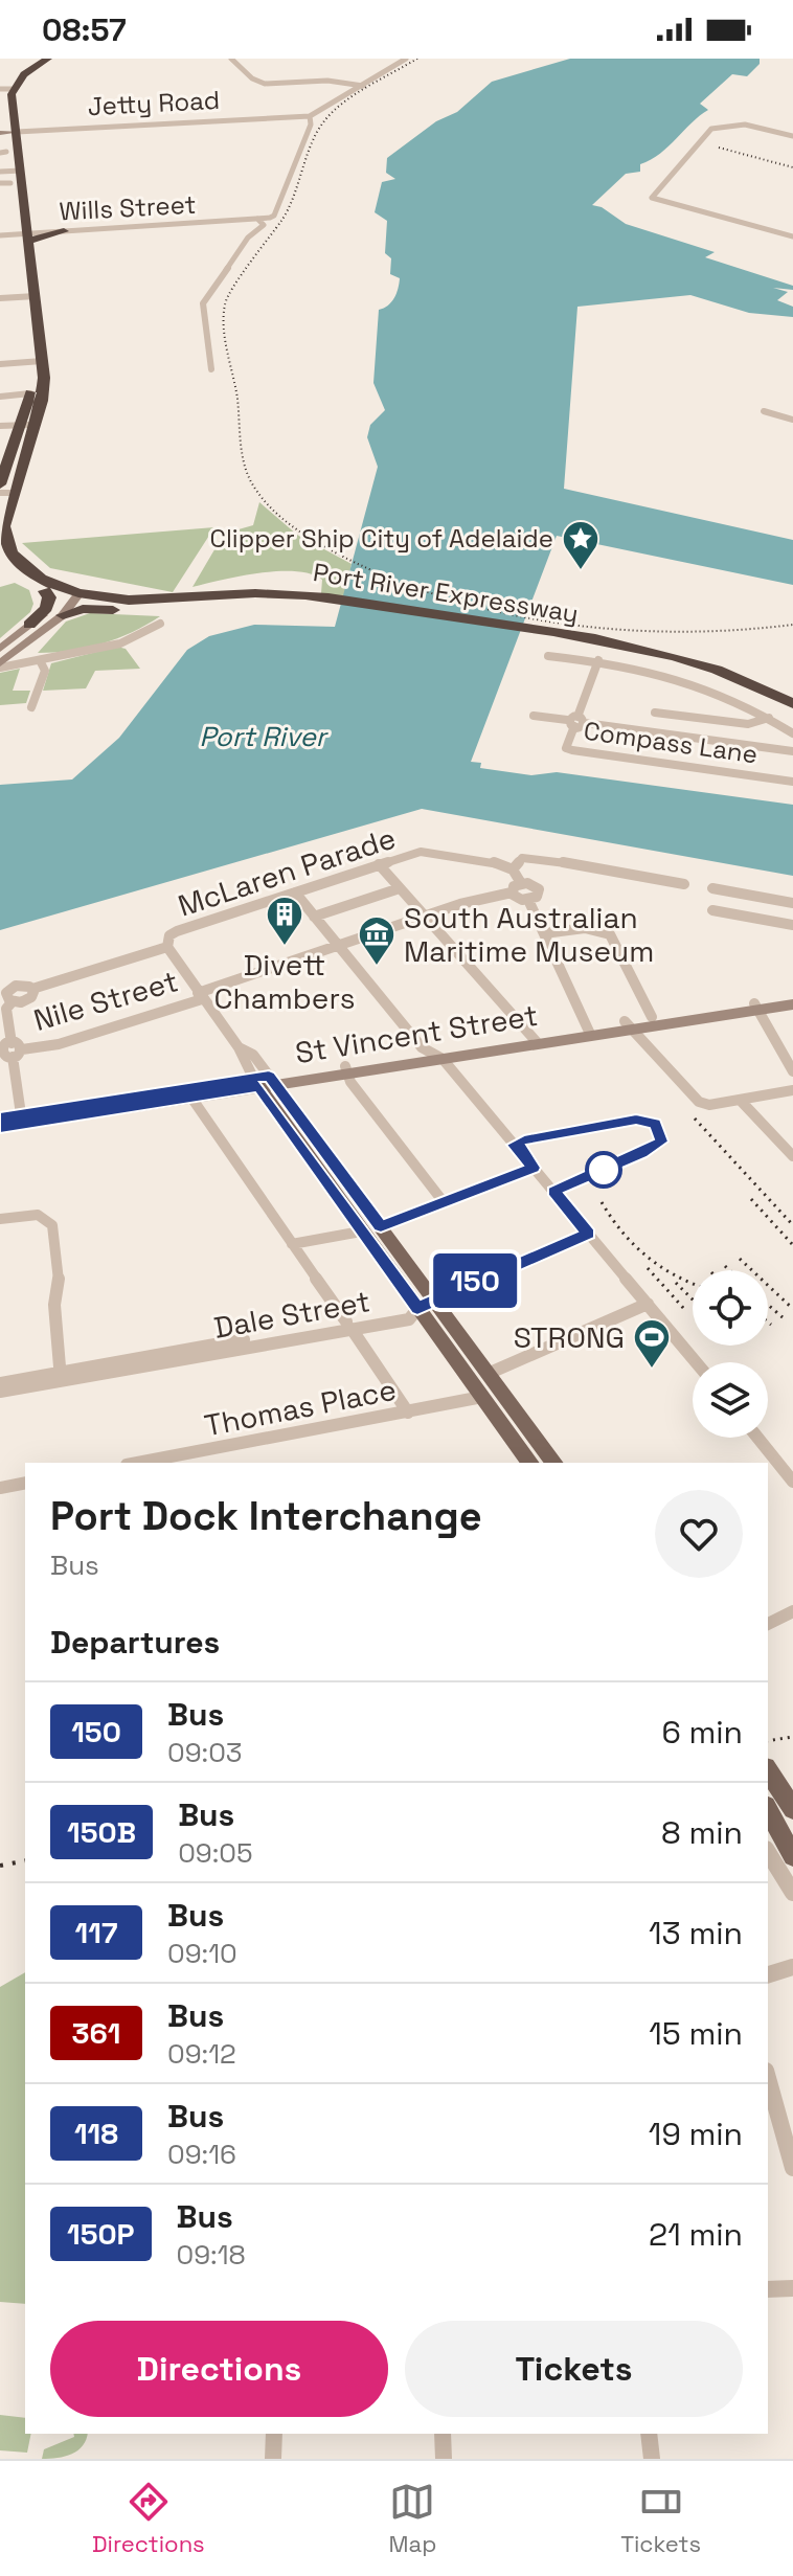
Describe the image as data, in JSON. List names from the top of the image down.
{
  "streets": {
    "highway": ["Port River Expressway"],
    "main road": ["St Vincent Street"],
    "street": [
      "Jetty Road",
      "Wills Street",
      "Compass Lane",
      "McLaren Parade",
      "Nile Street",
      "Dale Street",
      "Thomas Place"
    ]
  },
  "water": ["Port River"],
  "places": {
    "place": ["Clipper Ship City of Adelaide"],
    "building": ["Divett Chambers"],
    "museum": ["South Australian Maritime Museum"],
    "sports": ["STRONG"]
  },
  "lines": ["bus line 150"],
  "page": {
    "status": "08:57",
    "on_map": "150",
    "heading": [
      ["Port Dock Interchange", "Bus"],
      "Departures"
    ],
    "list": [
      {
        "mark": "150",
        "name": "Bus",
        "note": "09:03",
        "value": "6 min"
      },
      {
        "mark": "150B",
        "name": "Bus",
        "note": "09:05",
        "value": "8 min"
      },
      {
        "mark": "117",
        "name": "Bus",
        "note": "09:10",
        "value": "13 min"
      },
      {
        "mark": "361",
        "name": "Bus",
        "note": "09:12",
        "value": "15 min"
      },
      {
        "mark": "118",
        "name": "Bus",
        "note": "09:16",
        "value": "19 min"
      },
      {
        "mark": "150P",
        "name": "Bus",
        "note": "09:18",
        "value": "21 min"
      }
    ],
    "buttons": ["Directions", "Tickets"],
    "tabs": ["Directions", "Map", "Tickets"]
  }
}
